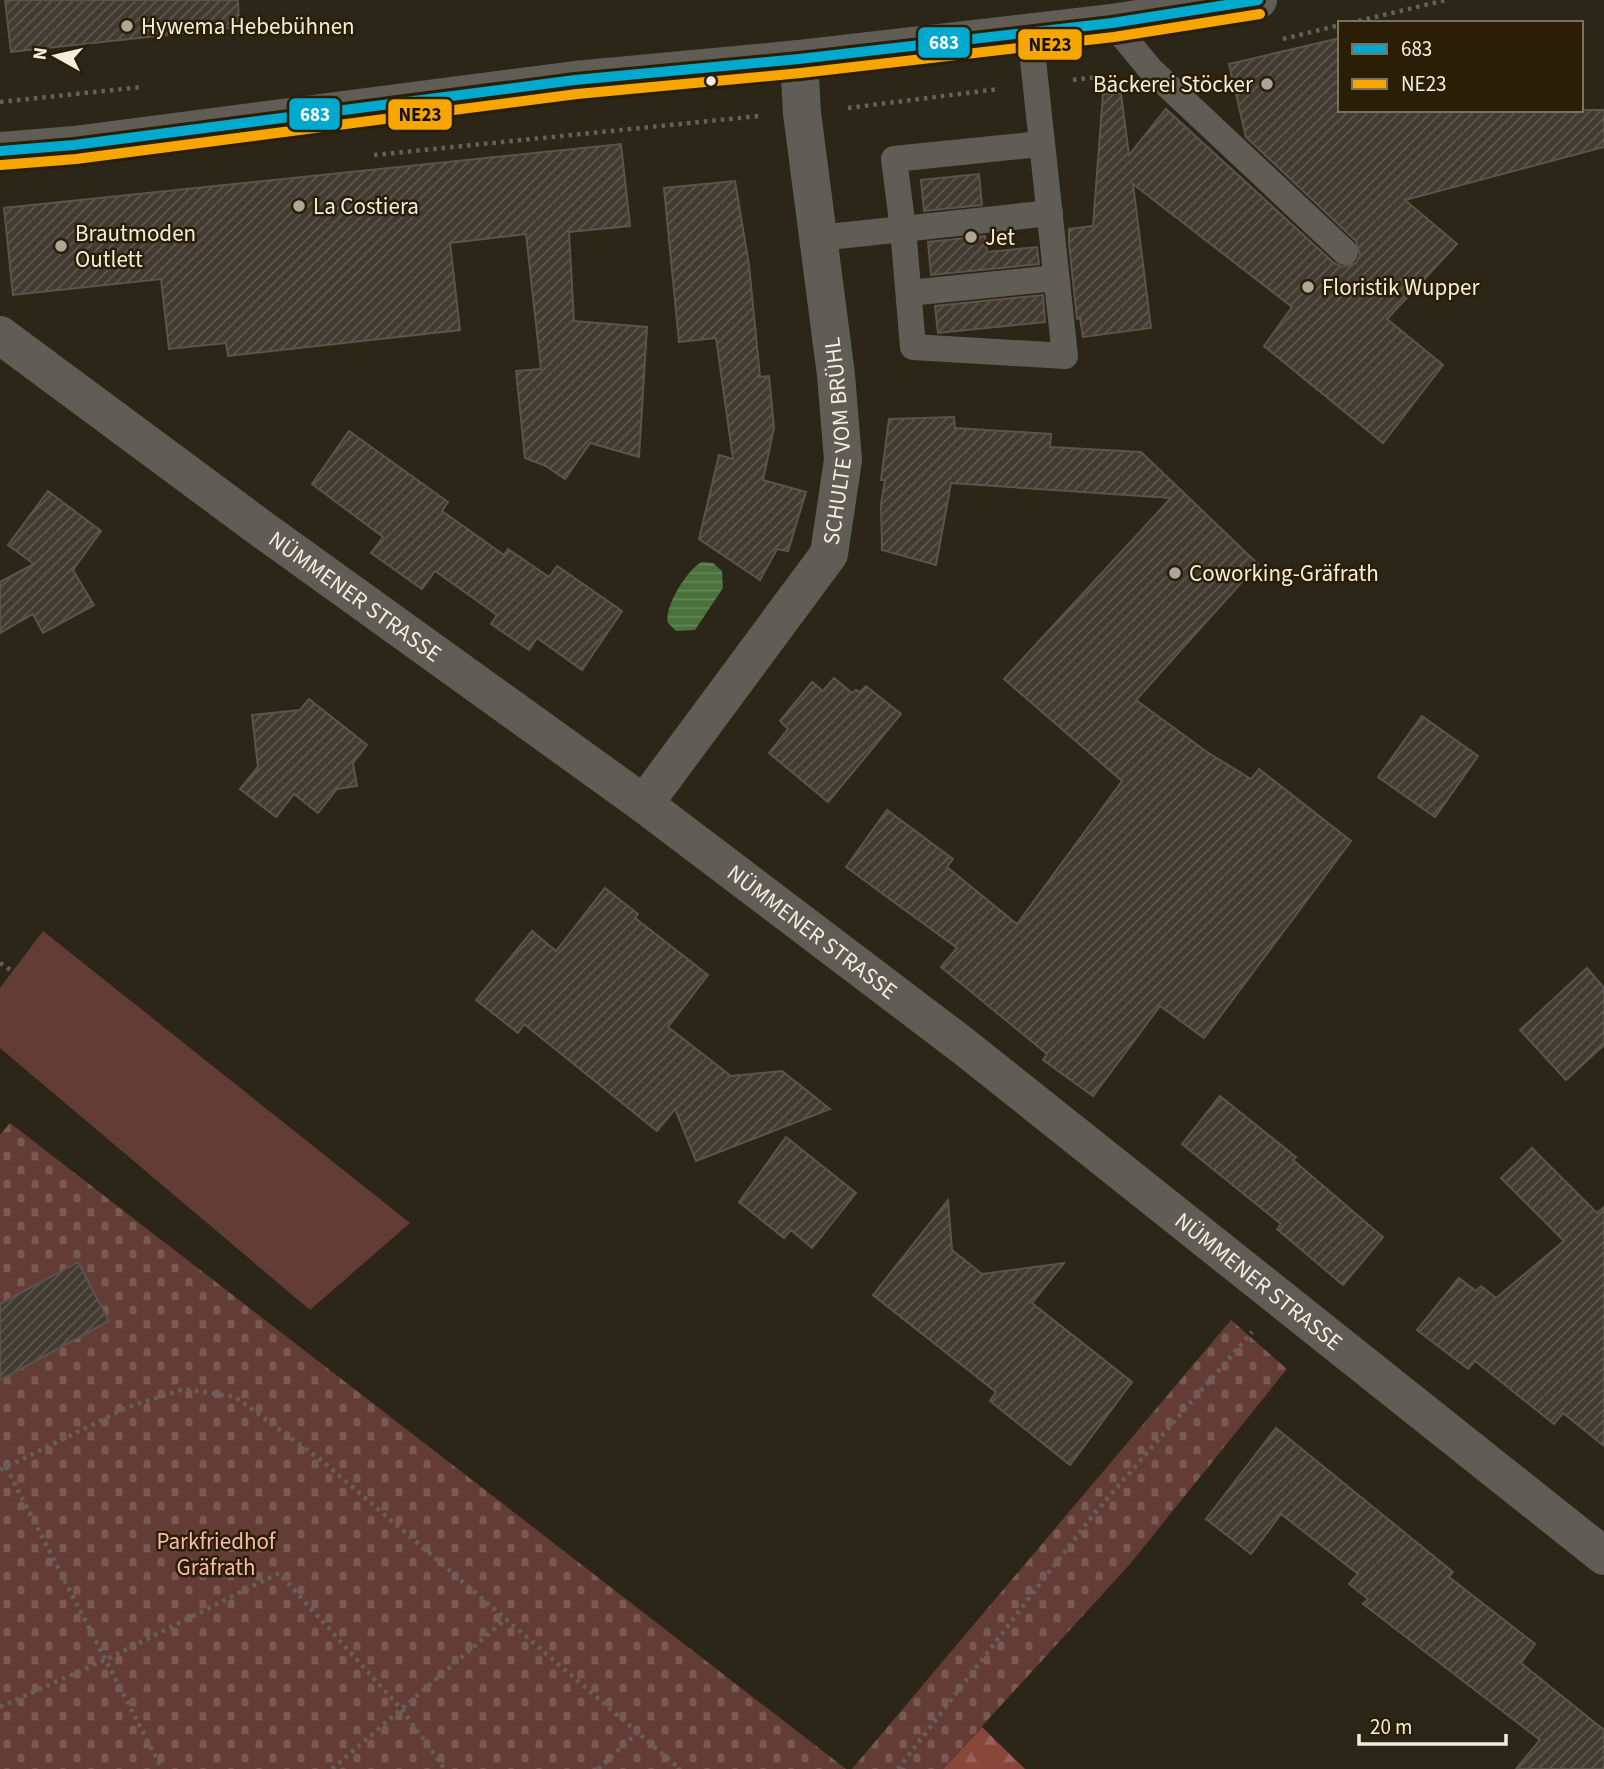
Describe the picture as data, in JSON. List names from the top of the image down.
{
  "streets": {
    "street": ["SCHULTE VOM BRÜHL", "NÜMMENER STRASSE"]
  },
  "crossings": [
    ["SCHULTE VOM BRÜHL", "NÜMMENER STRASSE"]
  ],
  "parks": ["Parkfriedhof Gräfrath"],
  "places": [
    "Hywema Hebebühnen",
    "Bäckerei Stöcker",
    "La Costiera",
    "Jet",
    "Brautmoden Outlett",
    "Floristik Wupper",
    "Coworking-Gräfrath"
  ],
  "lines": ["transit line 683", "transit line NE23"],
  "legend": ["683", "NE23"],
  "scale_bar": "20 m",
  "north": "left"
}
